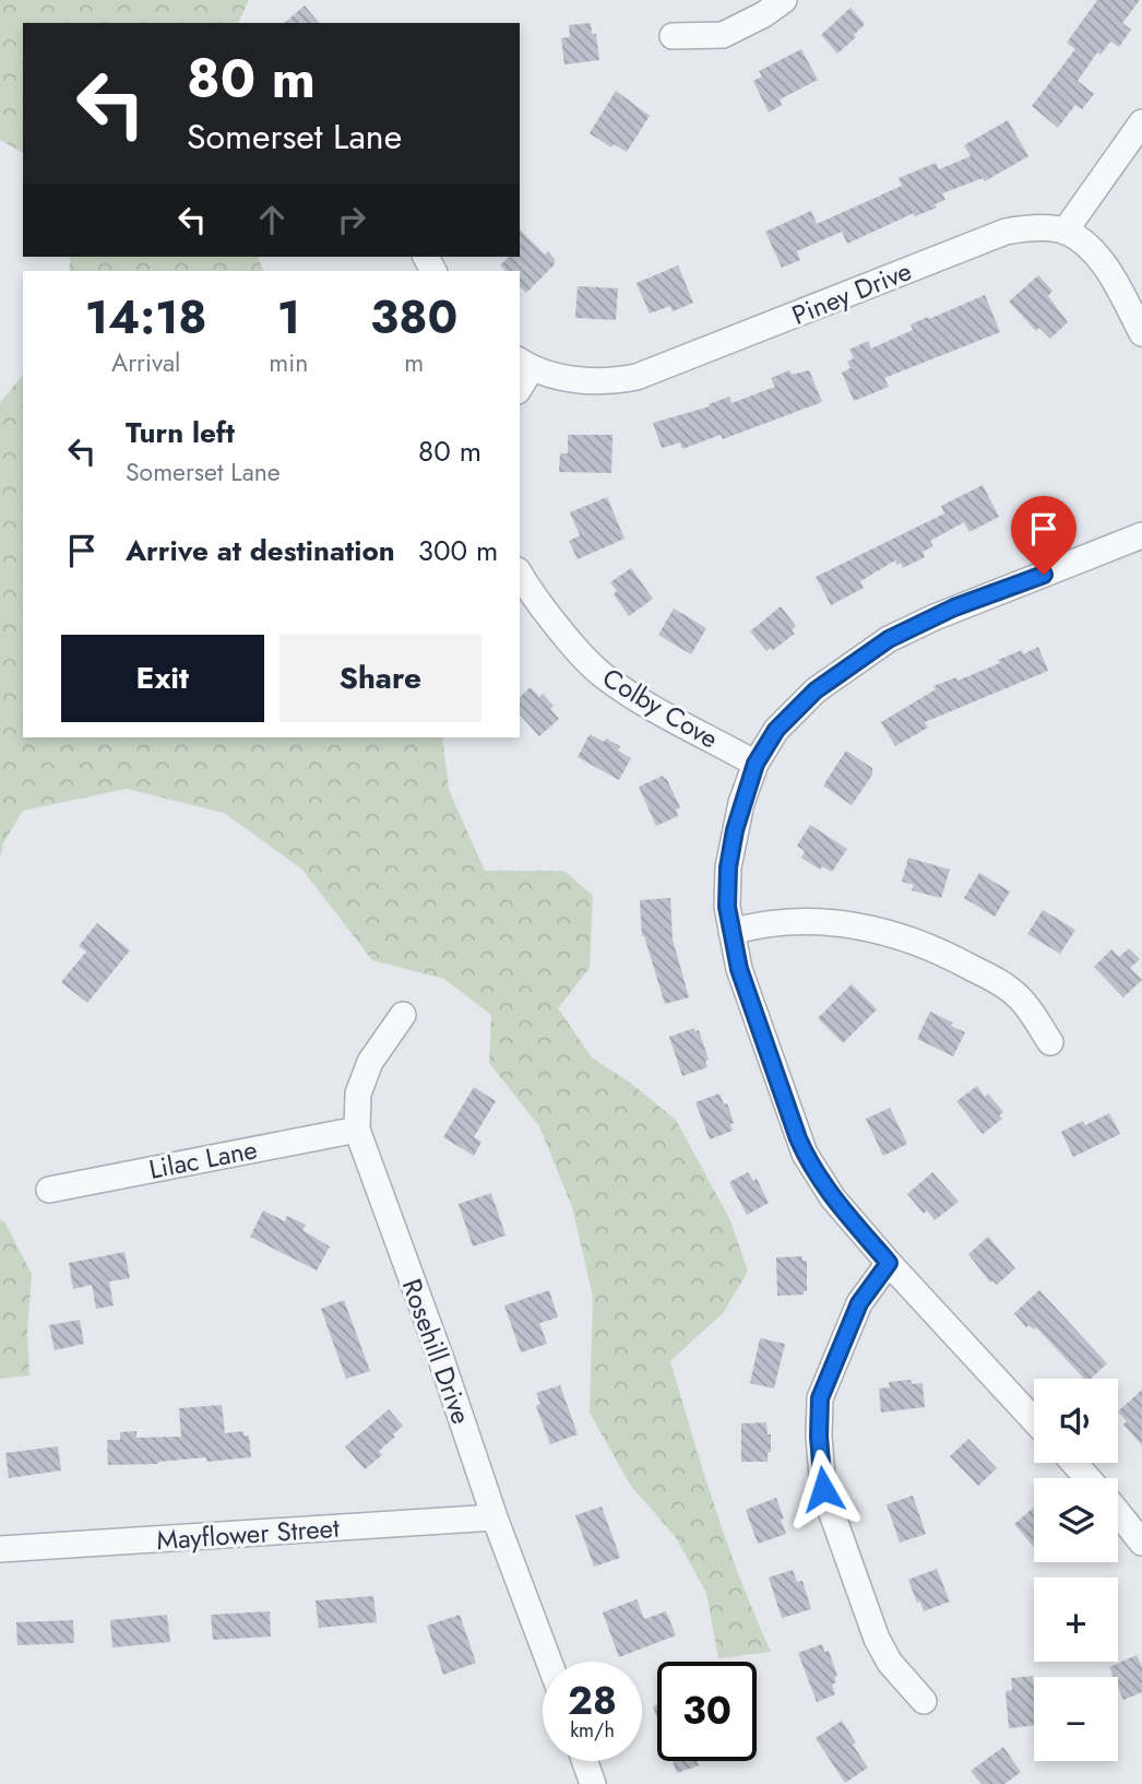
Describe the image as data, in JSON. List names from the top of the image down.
{
  "streets": {
    "street": [
      "Piney Drive",
      "Colby Cove",
      "Lilac Lane",
      "Rosehill Drive",
      "Mayflower Street"
    ]
  },
  "crossings": [
    ["Lilac Lane", "Rosehill Drive"],
    ["Rosehill Drive", "Mayflower Street"]
  ],
  "page": {
    "turn": ["80 m", "Somerset Lane"],
    "eta": [
      "14:18",
      "Arrival",
      "1",
      "min",
      "380",
      "m"
    ],
    "list": [
      {
        "name": "Turn left",
        "note": "Somerset Lane",
        "value": "80 m"
      },
      {
        "name": "Arrive at destination",
        "value": "300 m"
      }
    ],
    "buttons": ["Exit", "Share"],
    "map_buttons": ["+", "−"],
    "speed": "28 km/h",
    "limit": "30"
  }
}
